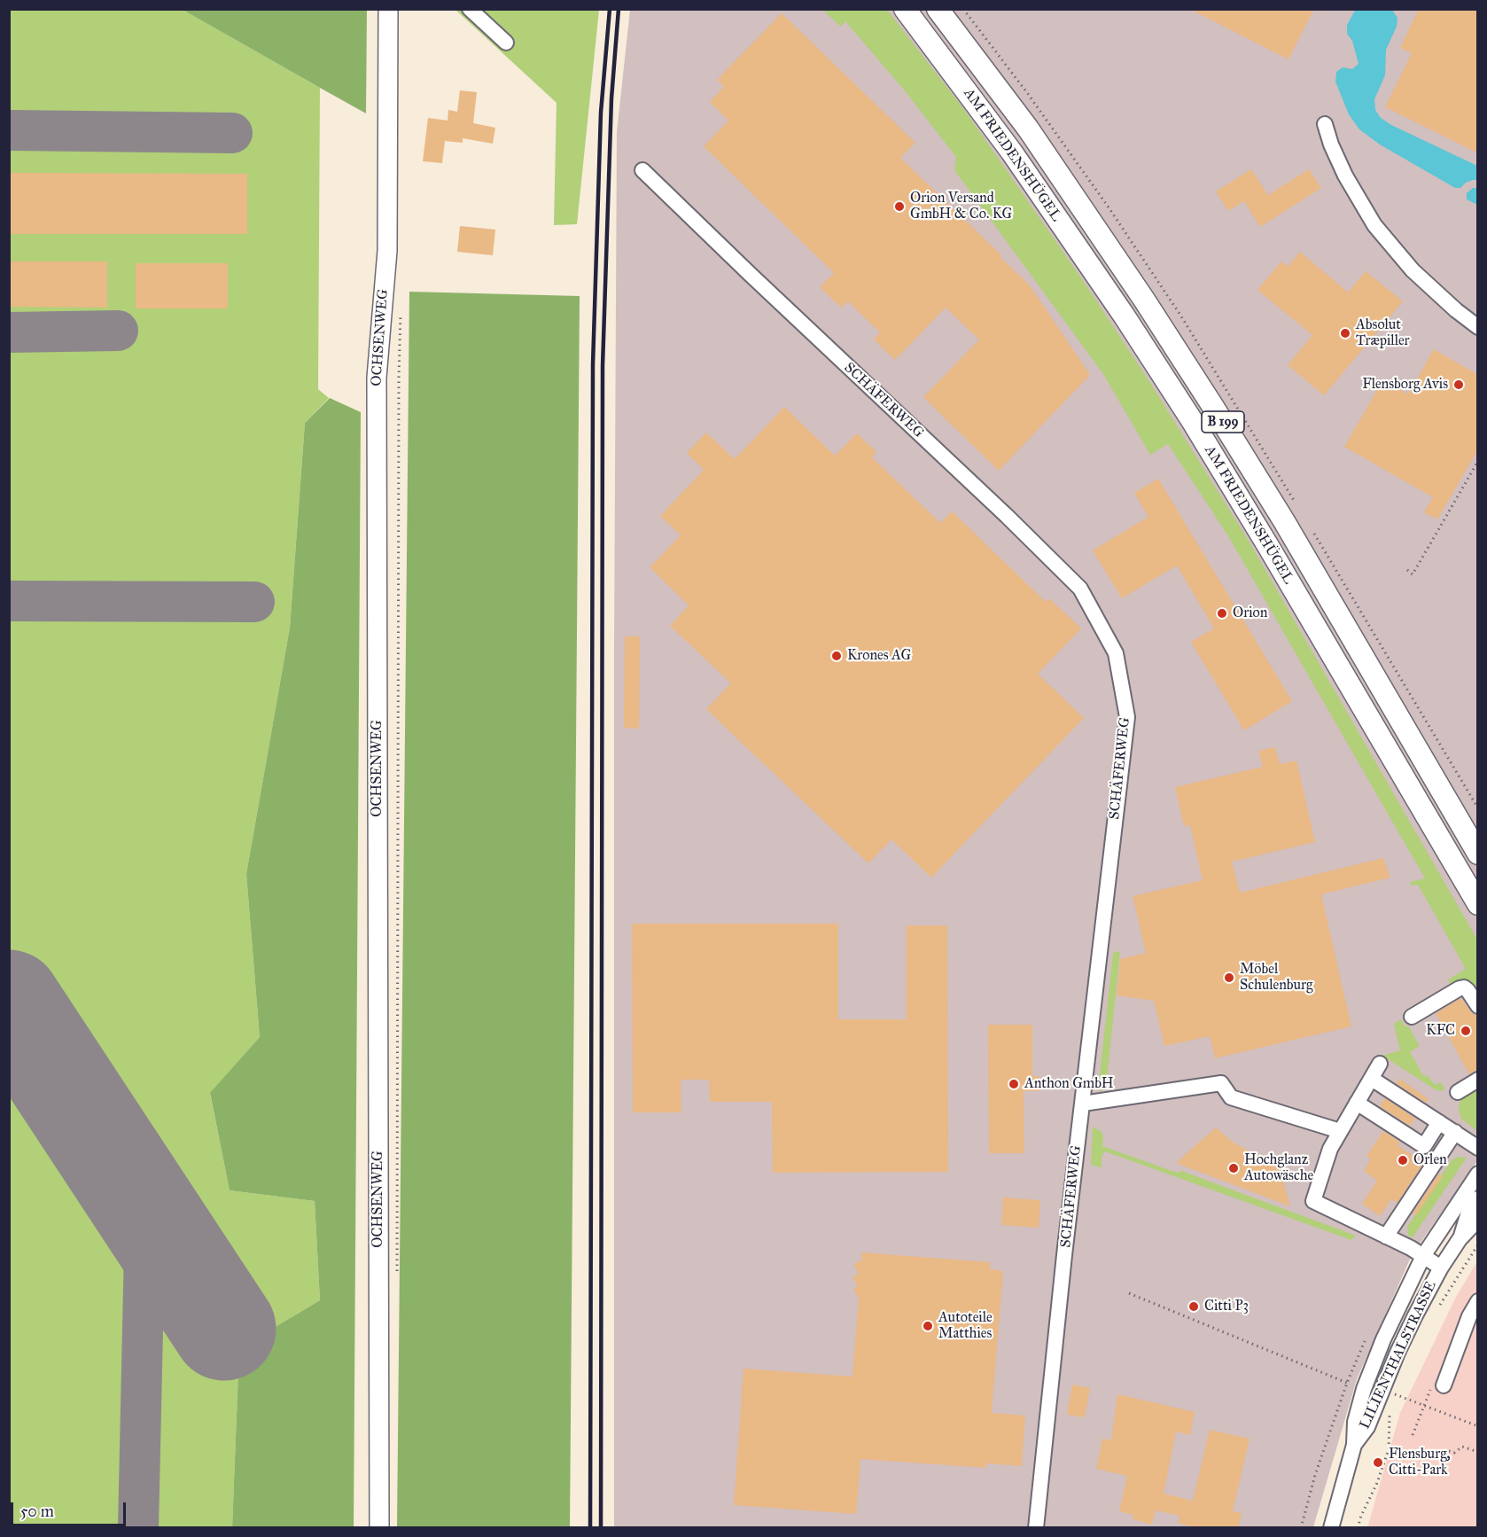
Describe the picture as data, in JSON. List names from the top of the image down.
{
  "streets": {
    "highway": ["AM FRIEDENSHÜGEL", "B 199"],
    "main road": ["OCHSENWEG"],
    "street": ["SCHÄFERWEG", "LILIENTHALSTRASSE"]
  },
  "places": [
    "Orion Versand GmbH & Co. KG",
    "Absolut Træpiller",
    "Flensborg Avis",
    "Orion",
    "Krones AG",
    "Möbel Schulenburg",
    "KFC",
    "Anthon GmbH",
    "Orlen",
    "Hochglanz Autowäsche",
    "Citti P3",
    "Autoteile Matthies",
    "Flensburg, Citti-Park"
  ],
  "scale_bar": "50 m"
}
